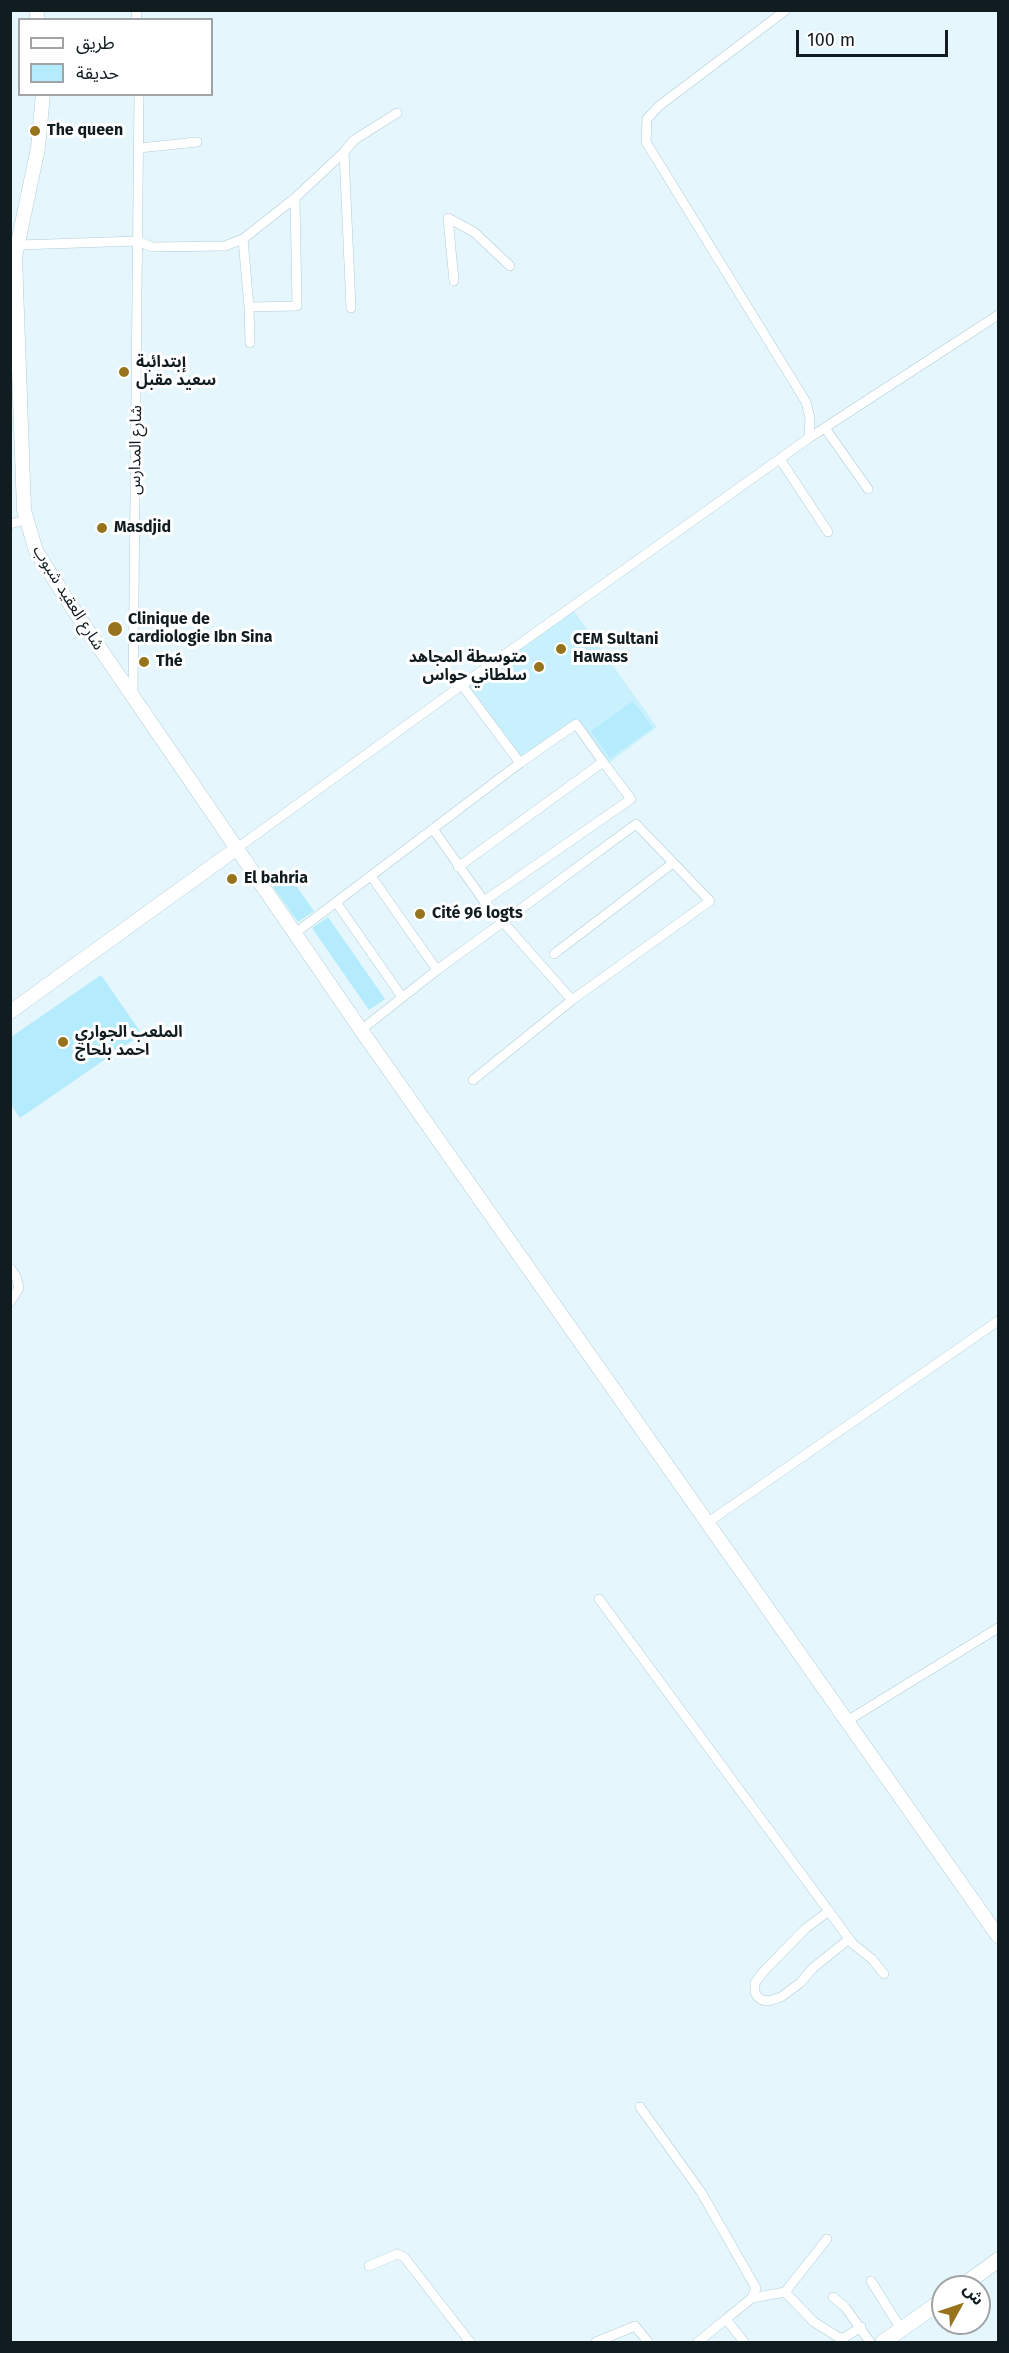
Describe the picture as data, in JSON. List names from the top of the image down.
{
  "streets": {
    "main road": ["شارع العقيد شبوب"],
    "street": ["شارع المدارس"]
  },
  "crossings": [
    ["شارع المدارس", "شارع العقيد شبوب"]
  ],
  "places": [
    "The queen",
    "إبتدائية سعيد مقبل",
    "Masdjid",
    "Clinique de cardiologie Ibn Sina",
    "CEM Sultani Hawass",
    "Thé",
    "متوسطة المجاهد سلطاني حواس",
    "El bahria",
    "Cité 96 logts",
    "الملعب الجواري احمد بلحاج"
  ],
  "legend": ["طريق", "حديقة"],
  "scale_bar": "100 m",
  "north": "top right"
}
